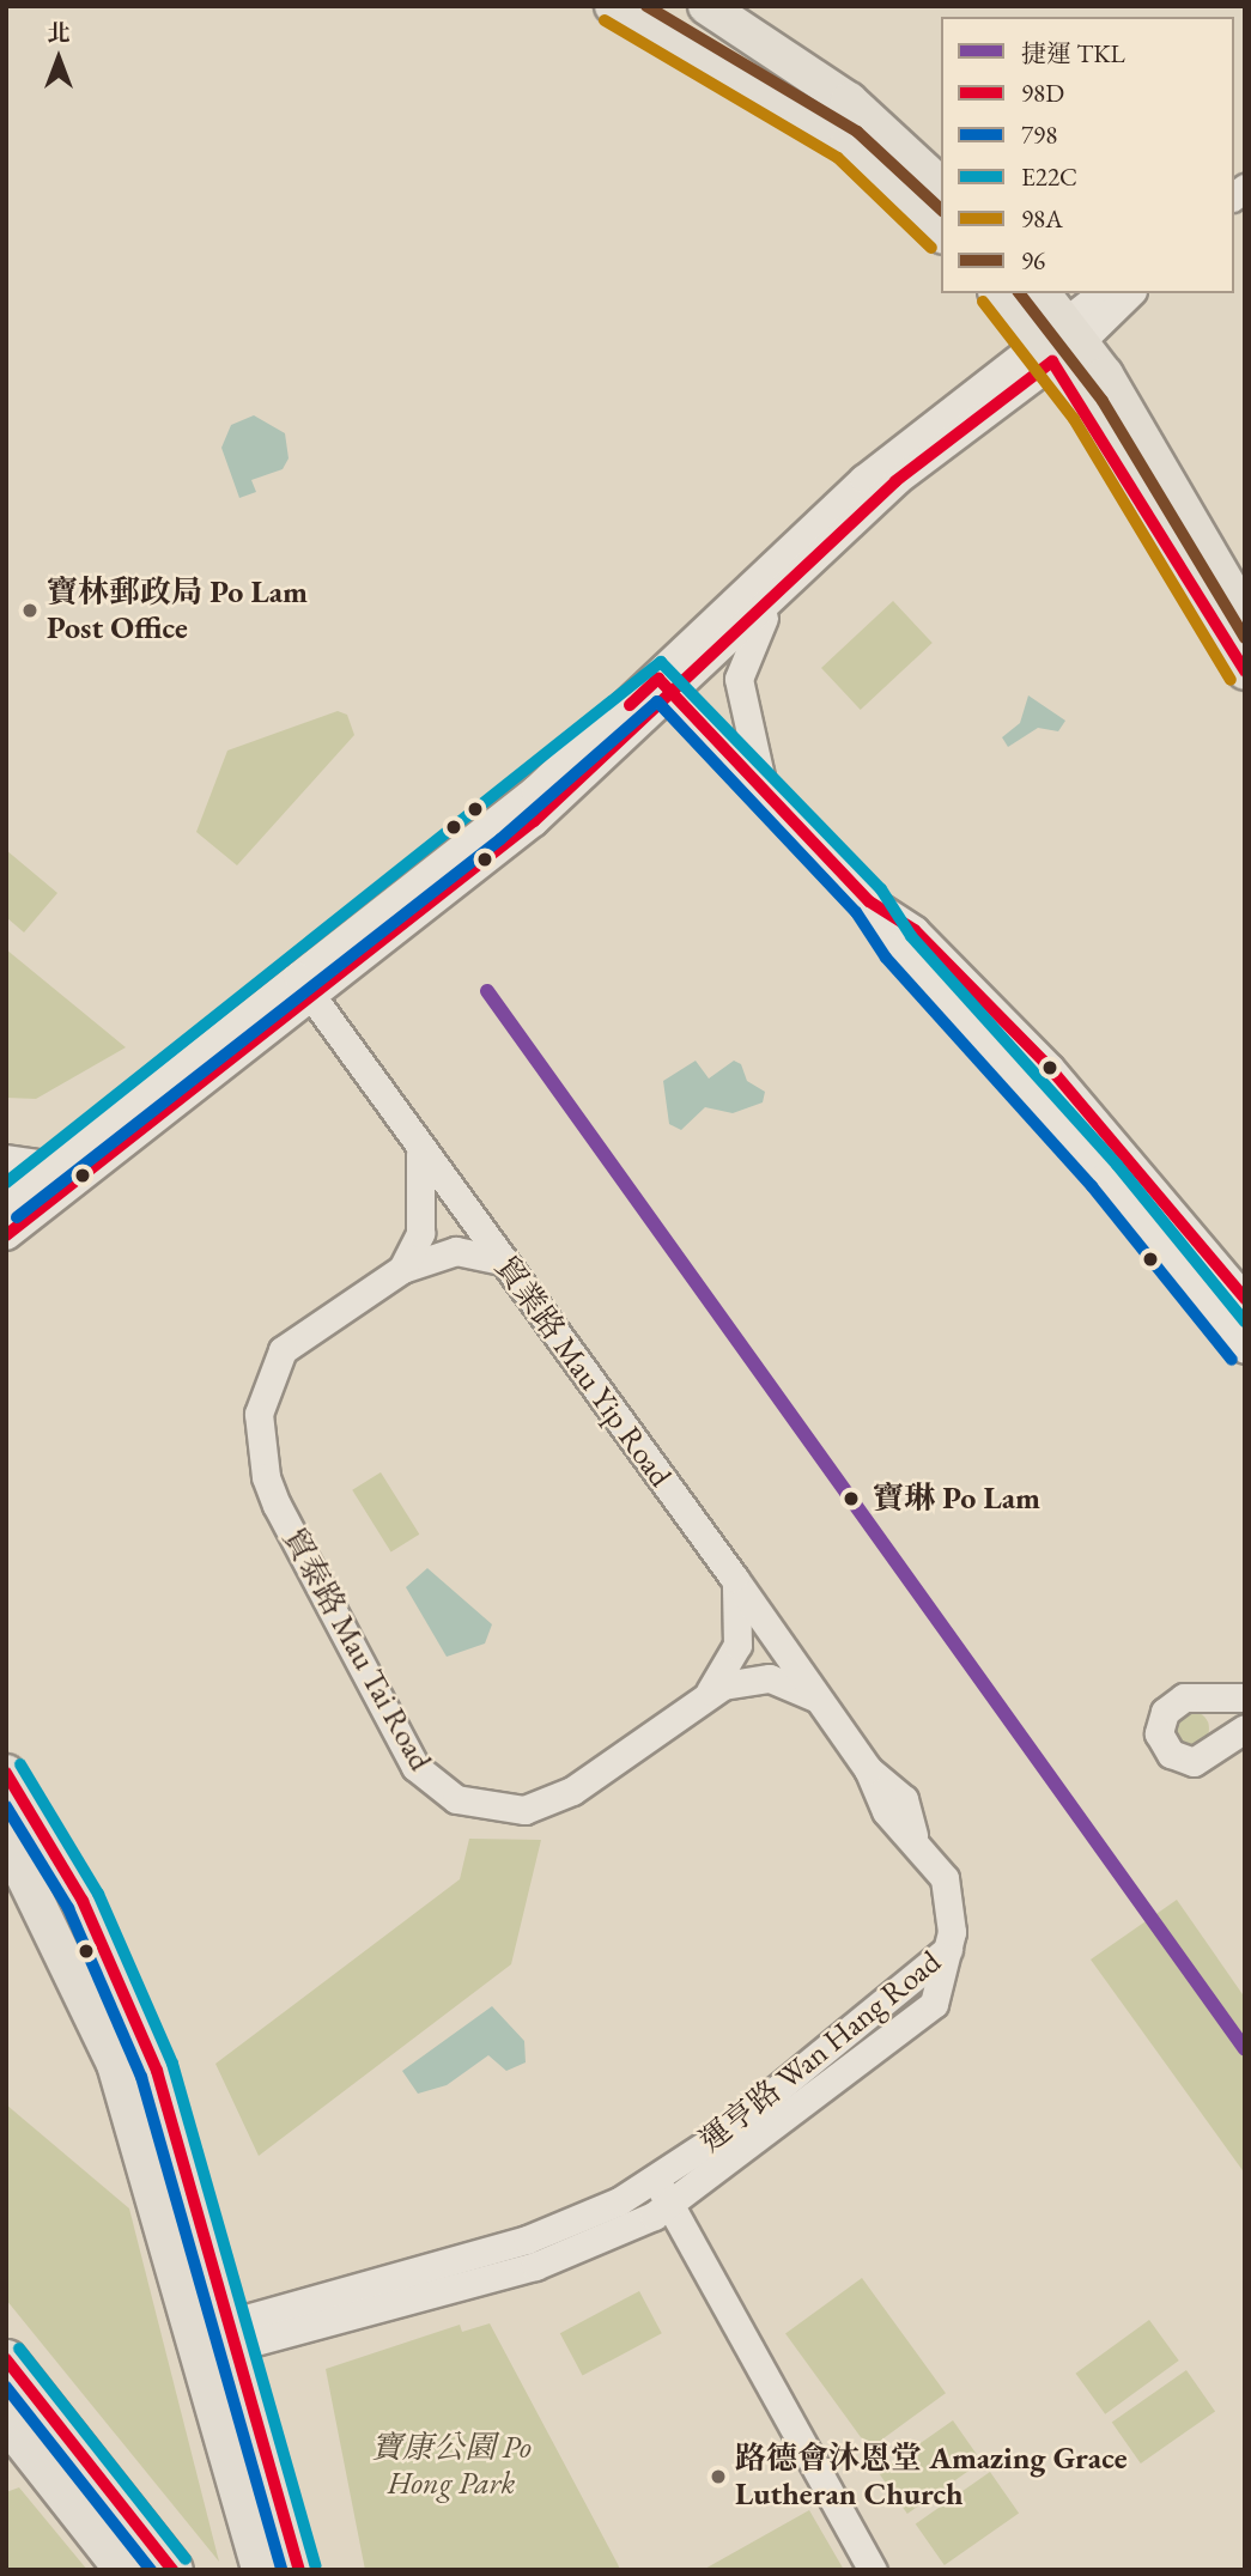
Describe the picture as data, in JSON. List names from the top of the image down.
{
  "streets": {
    "street": ["貿業路 Mau Yip Road", "貿泰路 Mau Tai Road", "運亨路 Wan Hang Road"]
  },
  "crossings": [
    ["貿業路 Mau Yip Road", "貿泰路 Mau Tai Road"],
    ["貿業路 Mau Yip Road", "運亨路 Wan Hang Road"]
  ],
  "parks": ["寶康公園 Po Hong Park"],
  "places": ["寶林郵政局 Po Lam Post Office", "寶琳 Po Lam", "路德會沐恩堂 Amazing Grace Lutheran Church"],
  "lines": [
    "transit line 96",
    "transit line 98A",
    "transit line 98D",
    "transit line E22C",
    "transit line 798",
    "metro line TKL"
  ],
  "legend": [
    "捷運 TKL",
    "98D",
    "798",
    "E22C",
    "98A",
    "96"
  ],
  "north": "top"
}
